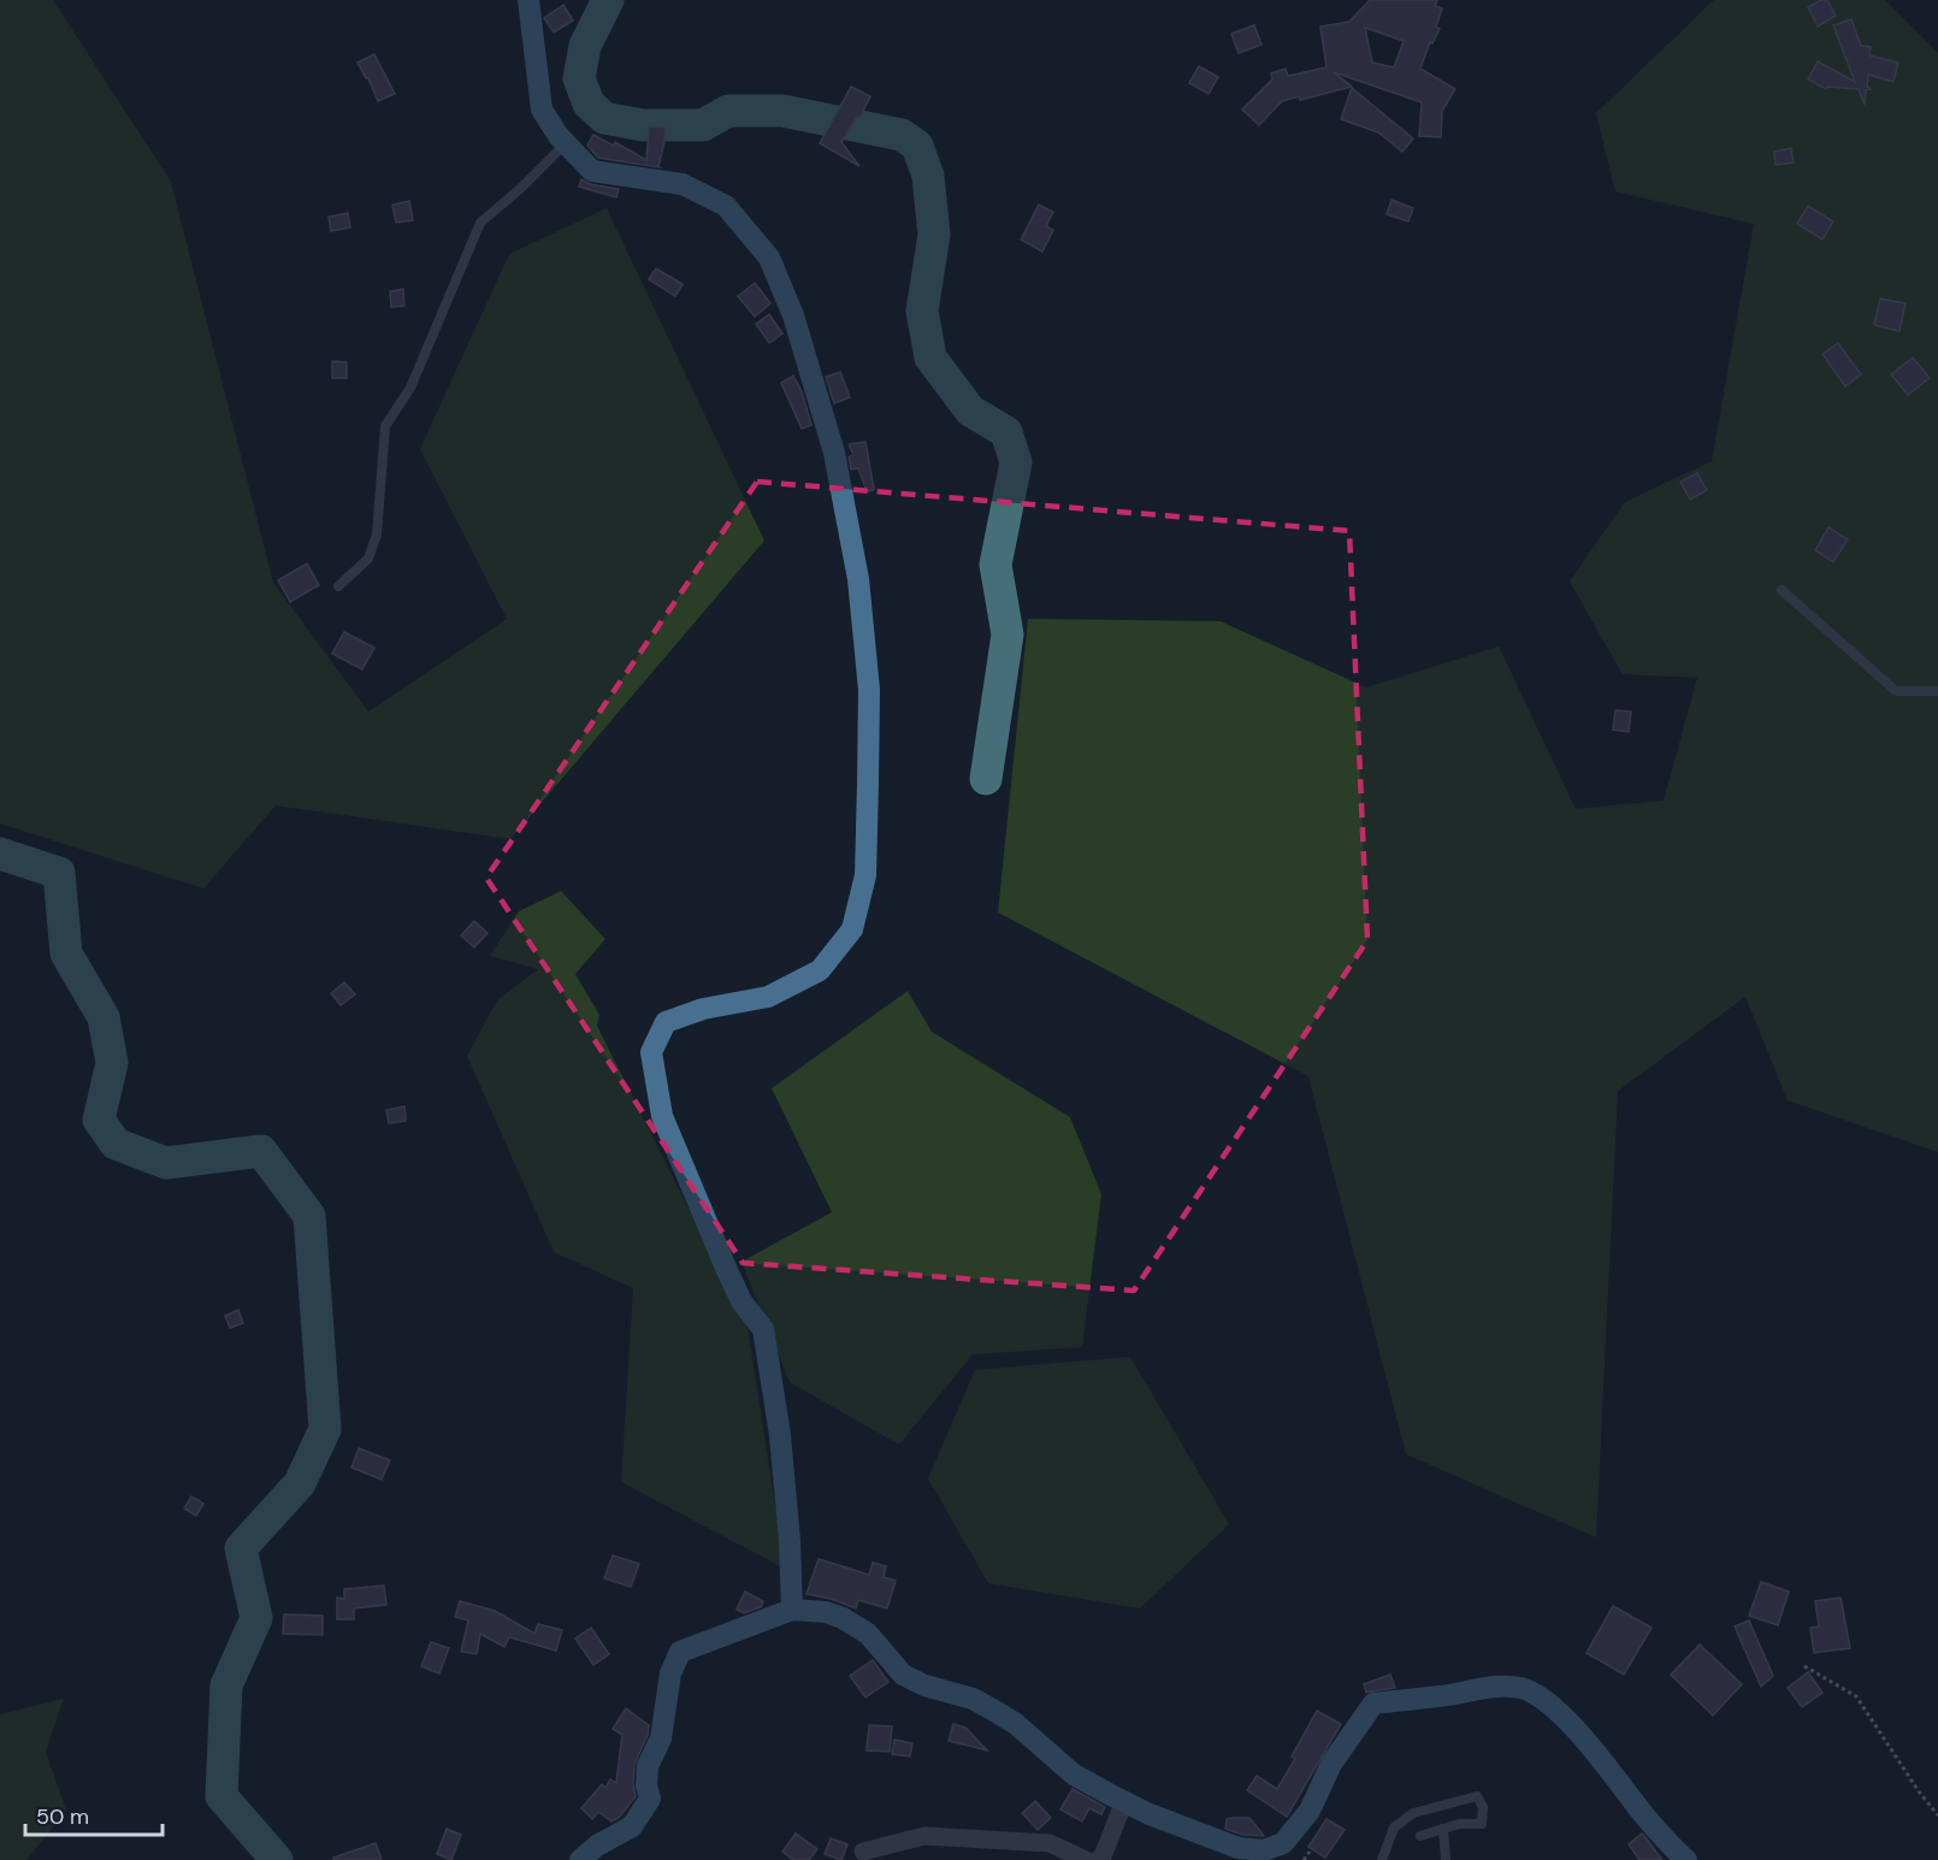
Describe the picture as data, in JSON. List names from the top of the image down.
{
  "scale_bar": "50 m"
}
